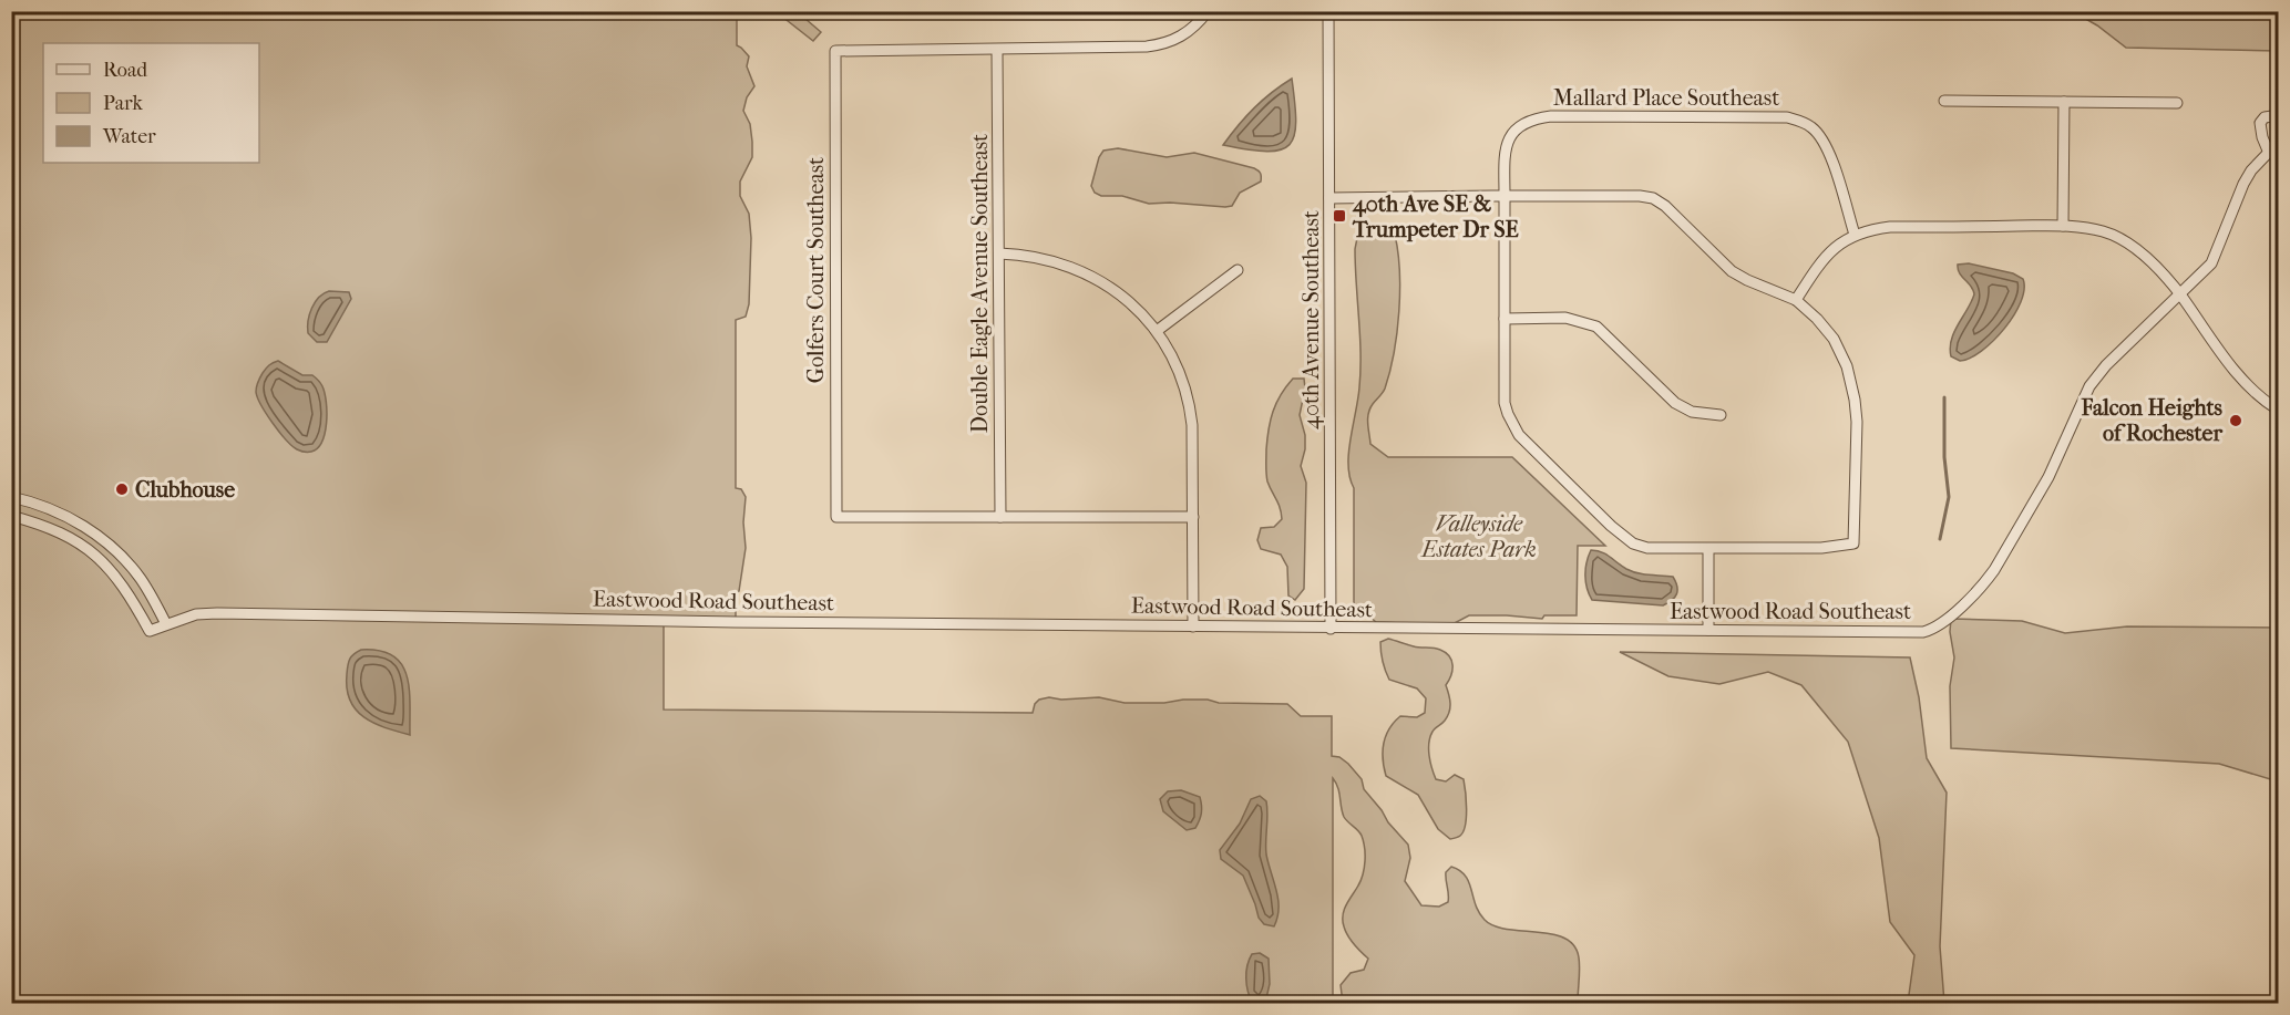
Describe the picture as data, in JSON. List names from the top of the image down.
{
  "streets": {
    "street": [
      "Mallard Place Southeast",
      "Golfers Court Southeast",
      "Double Eagle Avenue Southeast",
      "40th Avenue Southeast",
      "Eastwood Road Southeast"
    ]
  },
  "crossings": [
    ["Golfers Court Southeast", "Double Eagle Avenue Southeast"],
    ["40th Avenue Southeast", "Eastwood Road Southeast"]
  ],
  "parks": ["Valleyside Estates Park"],
  "places": {
    "transit": ["40th Ave SE & Trumpeter Dr SE"],
    "other": ["Falcon Heights of Rochester", "Clubhouse"]
  },
  "legend": ["Road", "Park", "Water"]
}
